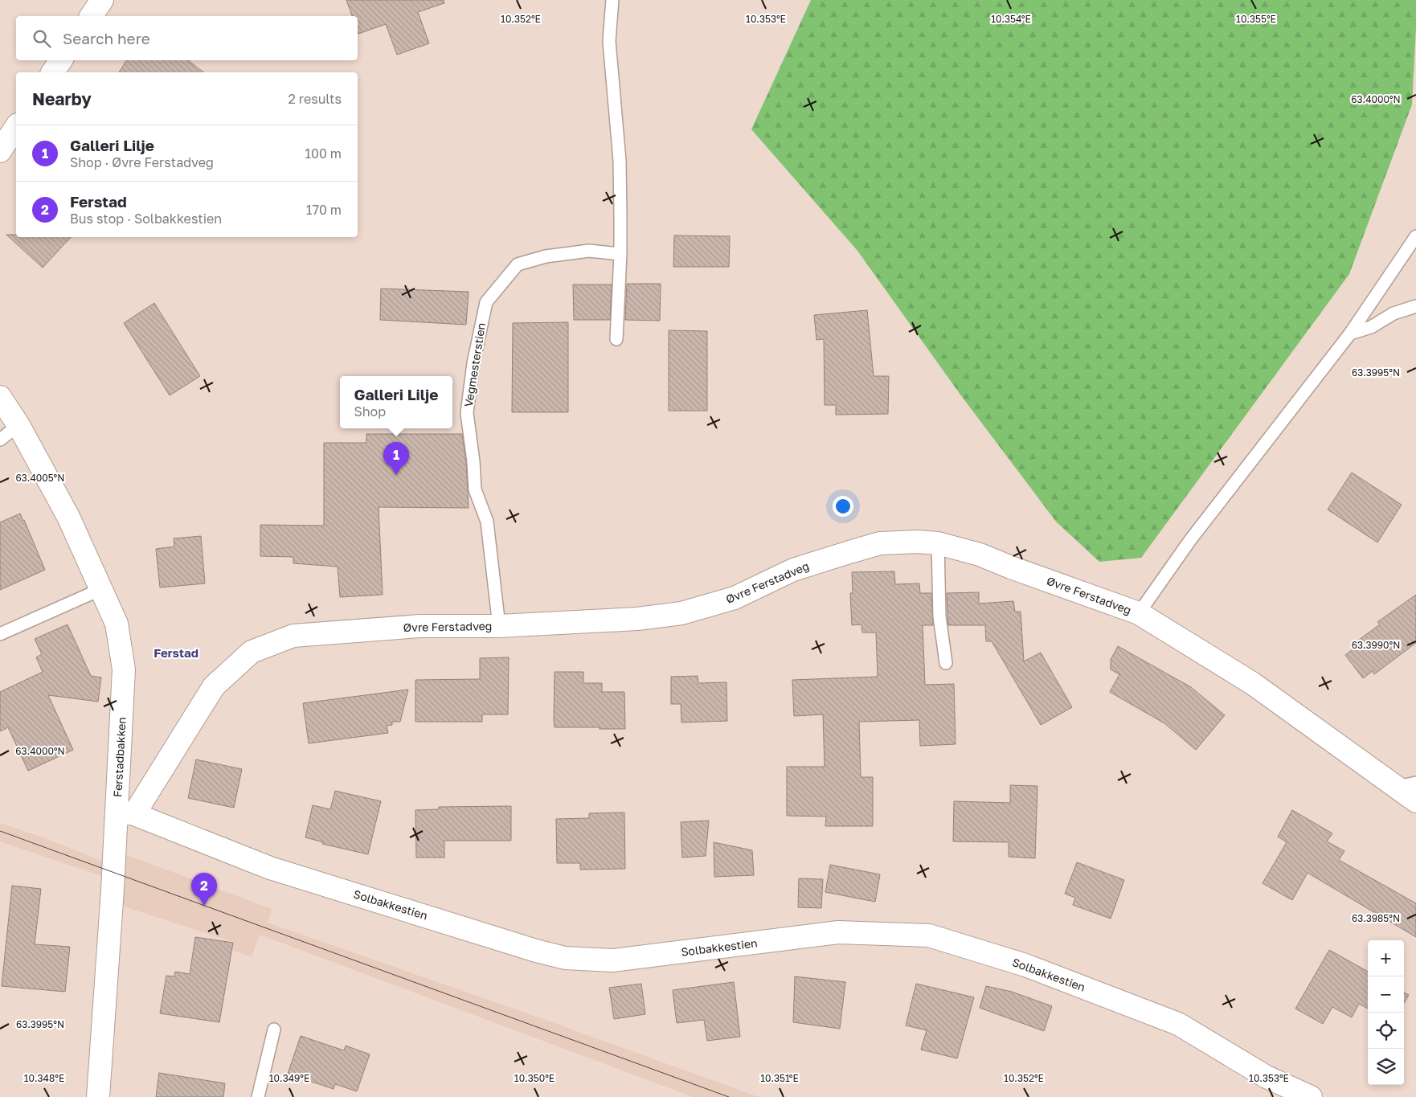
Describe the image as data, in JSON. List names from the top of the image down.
{
  "streets": {
    "street": ["Øvre Ferstadveg", "Ferstadbakken", "Solbakkestien"],
    "lane": ["Vegmesterstien"]
  },
  "crossings": [
    ["Vegmesterstien", "Øvre Ferstadveg"],
    ["Øvre Ferstadveg", "Ferstadbakken"],
    ["Øvre Ferstadveg", "Solbakkestien"],
    ["Ferstadbakken", "Solbakkestien"]
  ],
  "districts": ["Ferstad"],
  "page": {
    "search": "Search here",
    "heading": ["Nearby", "2 results"],
    "list": [
      {
        "mark": "1",
        "name": "Galleri Lilje",
        "note": "Shop · Øvre Ferstadveg",
        "value": "100 m"
      },
      {
        "mark": "2",
        "name": "Ferstad",
        "note": "Bus stop · Solbakkestien",
        "value": "170 m"
      }
    ],
    "popup": ["Galleri Lilje", "Shop"],
    "pins": ["1", "2"],
    "map_buttons": ["+", "−"]
  },
  "coordinates": [
    "10.352°E",
    "10.353°E",
    "10.354°E",
    "10.355°E",
    "63.4000°N",
    "63.3995°N",
    "63.4005°N",
    "63.3990°N",
    "63.3985°N",
    "10.348°E",
    "10.349°E",
    "10.350°E",
    "10.351°E"
  ]
}
